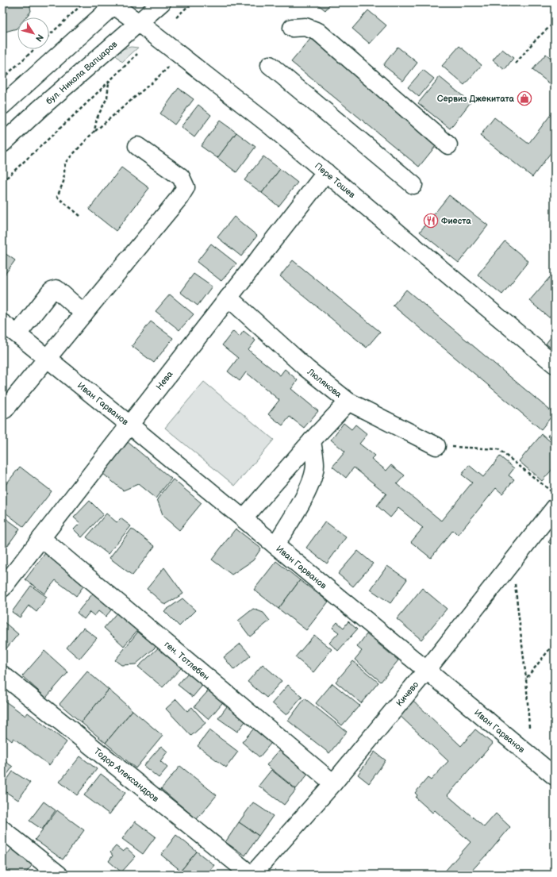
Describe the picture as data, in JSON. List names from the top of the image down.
{
  "streets": {
    "street": [
      "бул. Никола Вапцаров",
      "Пере Тошев",
      "Нева",
      "Люлякова",
      "Иван Гарванов",
      "ген. Тотлебен",
      "Кичево",
      "Тодор Александров"
    ]
  },
  "crossings": [
    ["бул. Никола Вапцаров", "Пере Тошев"],
    ["Пере Тошев", "Нева"],
    ["Нева", "Люлякова"],
    ["Нева", "Иван Гарванов"],
    ["Нева", "ген. Тотлебен"],
    ["Иван Гарванов", "Кичево"],
    ["ген. Тотлебен", "Кичево"],
    ["Кичево", "Тодор Александров"]
  ],
  "places": {
    "shop": ["Сервиз Джекитата"],
    "restaurant": ["Фиеста"]
  },
  "north": "bottom right"
}
